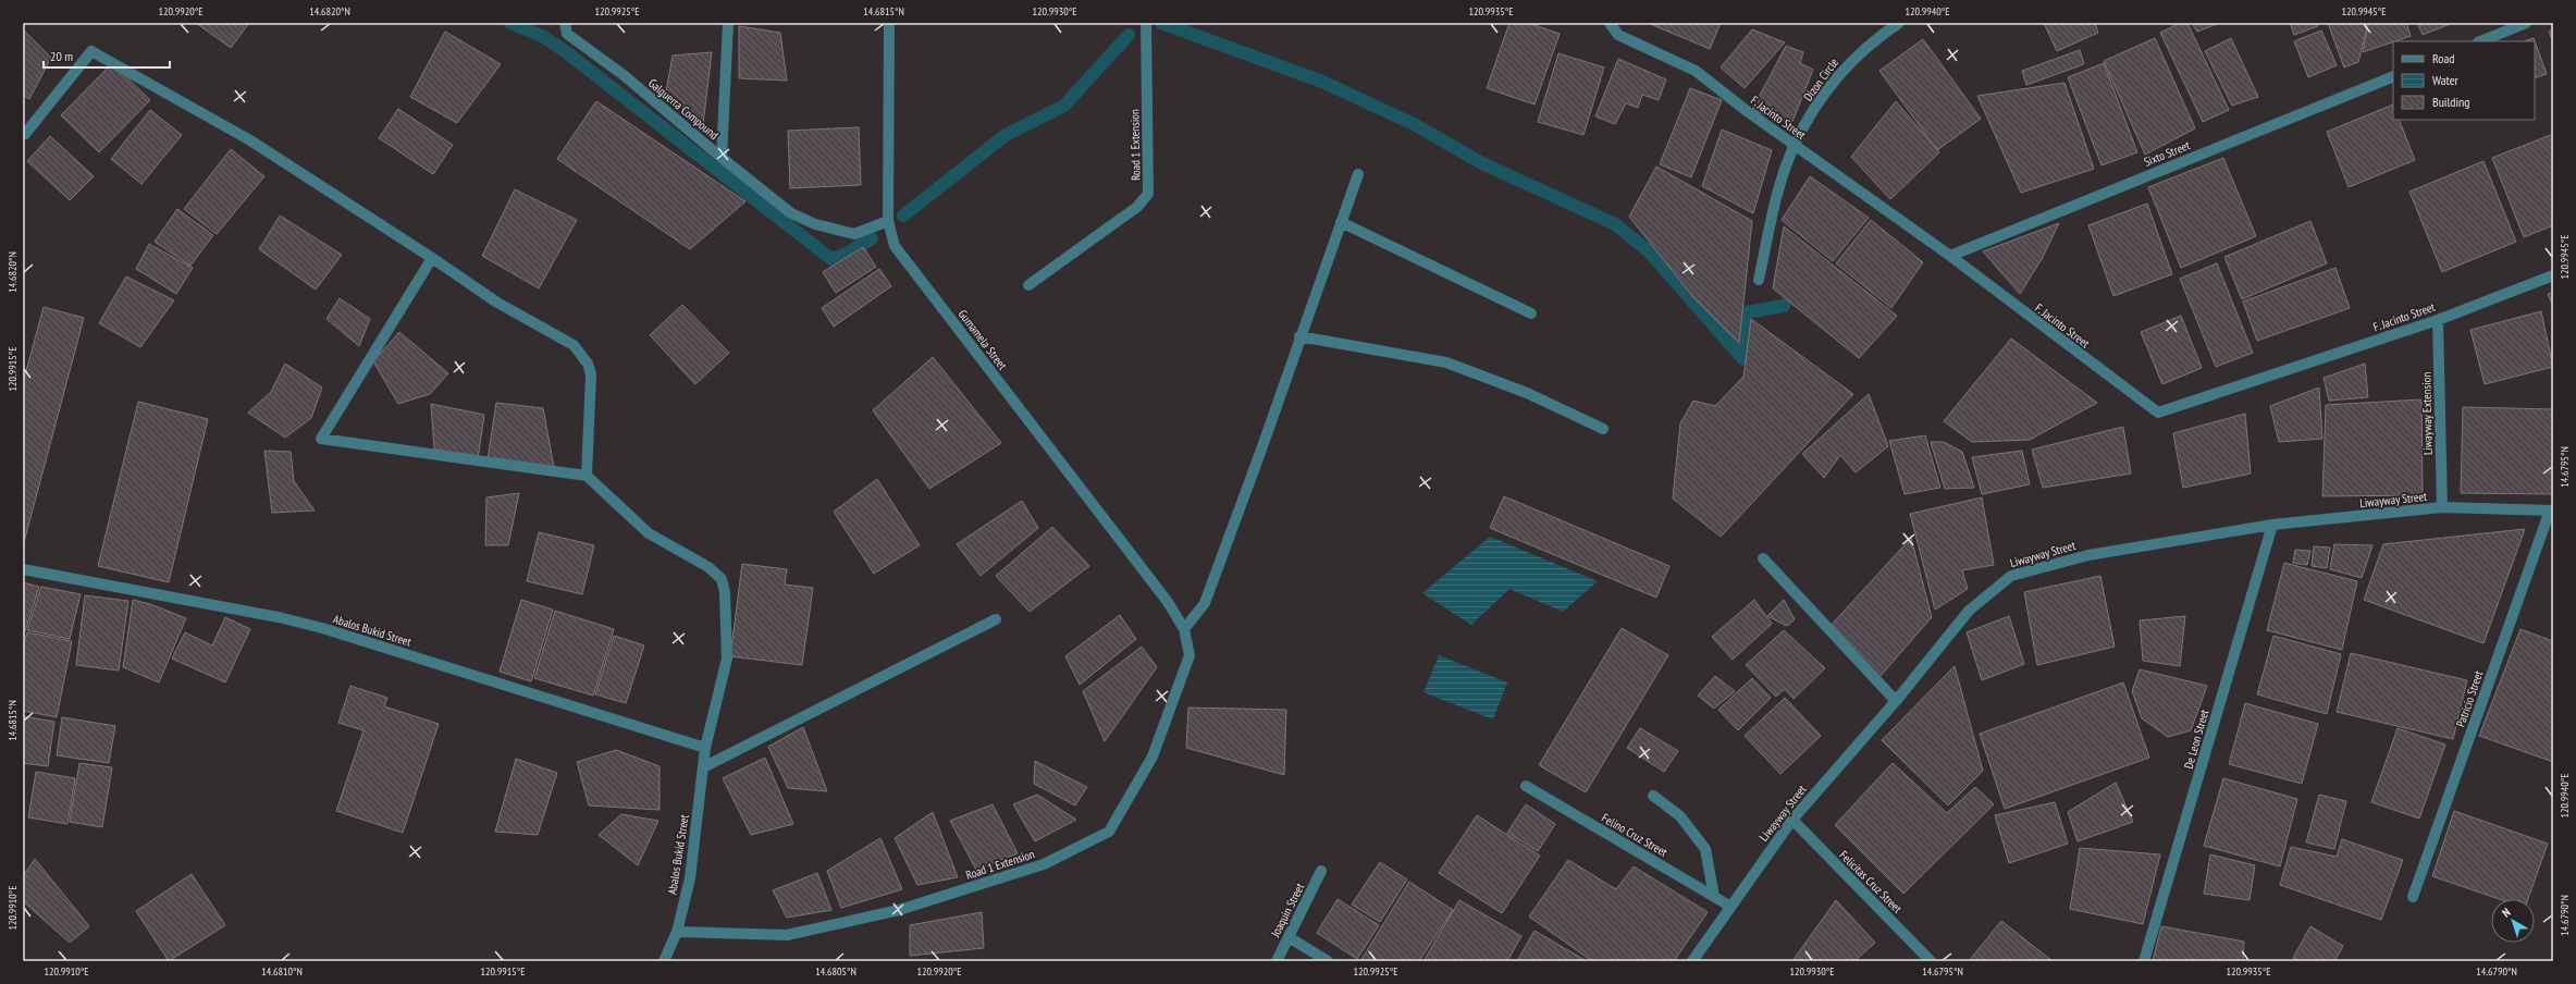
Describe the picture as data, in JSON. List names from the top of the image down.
{
  "streets": {
    "street": [
      "Dizon Circle",
      "Galguerra Compound",
      "F. Jacinto Street",
      "Road 1 Extension",
      "Sixto Street",
      "Gumamela Street",
      "Liwayway Extension",
      "Liwayway Street",
      "Abalos Bukid Street",
      "Patricio Street",
      "De Leon Street",
      "Felino Cruz Street",
      "Felicitas Cruz Street",
      "Joaquin Street"
    ]
  },
  "crossings": [
    ["Dizon Circle", "F. Jacinto Street"],
    ["Galguerra Compound", "Gumamela Street"],
    ["F. Jacinto Street", "Sixto Street"],
    ["F. Jacinto Street", "Liwayway Extension"],
    ["Road 1 Extension", "Gumamela Street"],
    ["Road 1 Extension", "Abalos Bukid Street"],
    ["Liwayway Extension", "Liwayway Street"],
    ["Liwayway Street", "Patricio Street"],
    ["Liwayway Street", "De Leon Street"],
    ["Liwayway Street", "Felino Cruz Street"],
    ["Liwayway Street", "Felicitas Cruz Street"]
  ],
  "legend": ["Road", "Water", "Building"],
  "scale_bar": "20 m",
  "north": "top left",
  "coordinates": [
    "120.9920°E",
    "14.6820°N",
    "120.9925°E",
    "14.6815°N",
    "120.9930°E",
    "120.9935°E",
    "120.9940°E",
    "120.9945°E",
    "120.9915°E",
    "14.6795°N",
    "120.9910°E",
    "14.6790°N",
    "14.6810°N",
    "14.6805°N"
  ]
}
